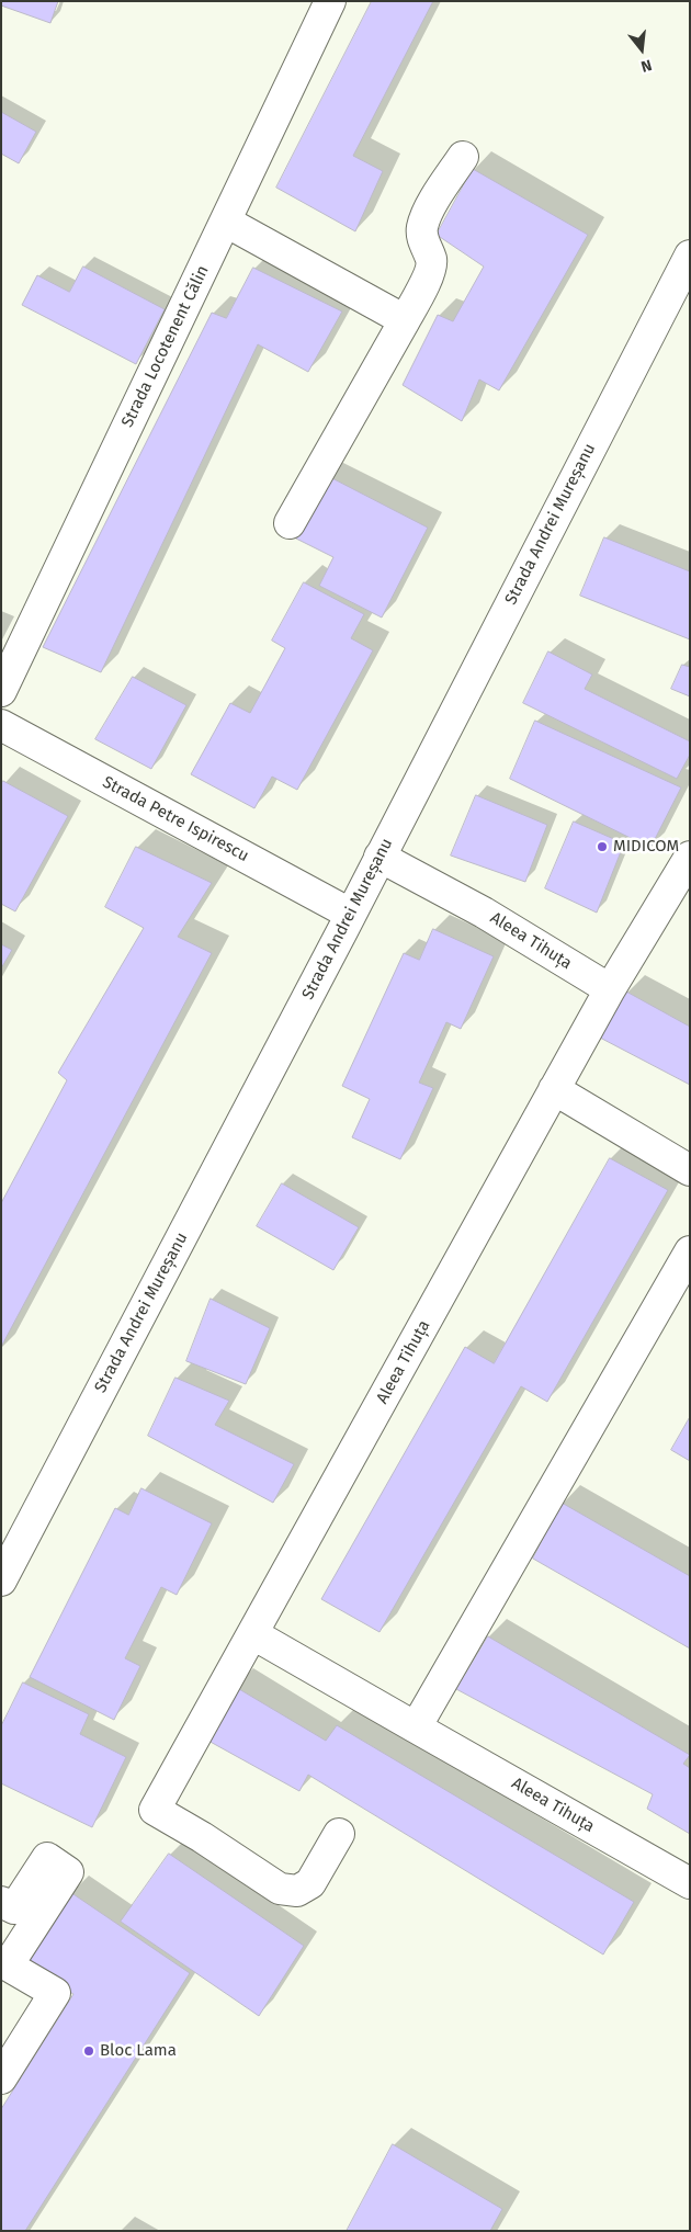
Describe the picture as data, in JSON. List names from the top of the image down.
{
  "streets": {
    "street": [
      "Strada Locotenent Călin",
      "Strada Andrei Mureșanu",
      "Strada Petre Ispirescu",
      "Aleea Tihuța"
    ]
  },
  "crossings": [
    ["Strada Andrei Mureșanu", "Strada Petre Ispirescu"],
    ["Strada Andrei Mureșanu", "Aleea Tihuța"]
  ],
  "places": ["MIDICOM", "Bloc Lama"],
  "north": "bottom"
}
